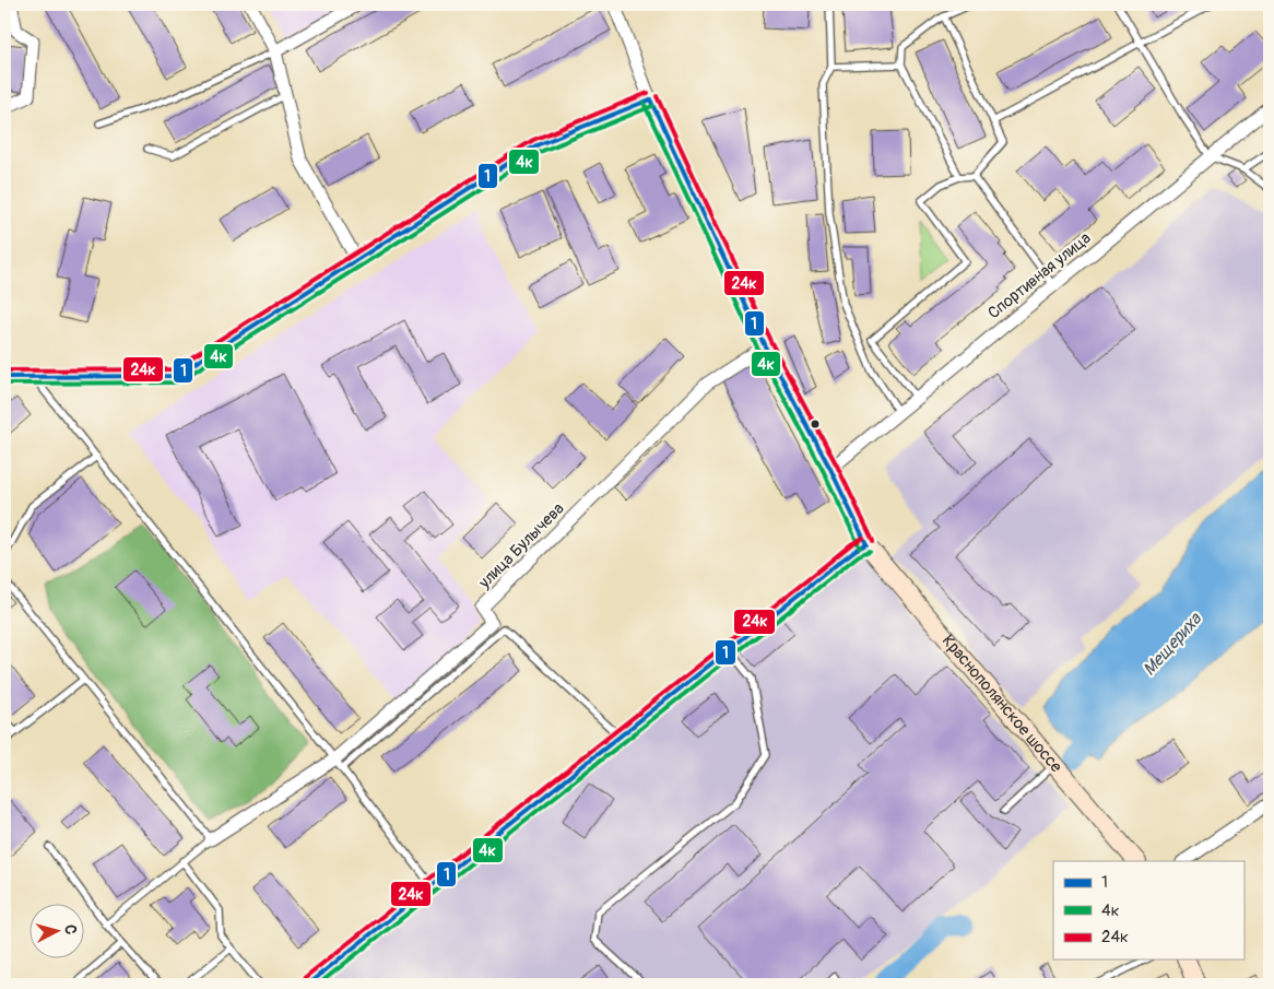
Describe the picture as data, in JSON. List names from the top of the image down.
{
  "streets": {
    "street": ["Спортивная улица", "улица Булычева", "Краснополянское шоссе"]
  },
  "crossings": [
    ["Спортивная улица", "Краснополянское шоссе"],
    ["улица Булычева", "Краснополянское шоссе"]
  ],
  "water": ["Мещериха"],
  "lines": ["transit line 24к", "transit line 1", "transit line 4к"],
  "legend": ["1", "4к", "24к"],
  "north": "right"
}
